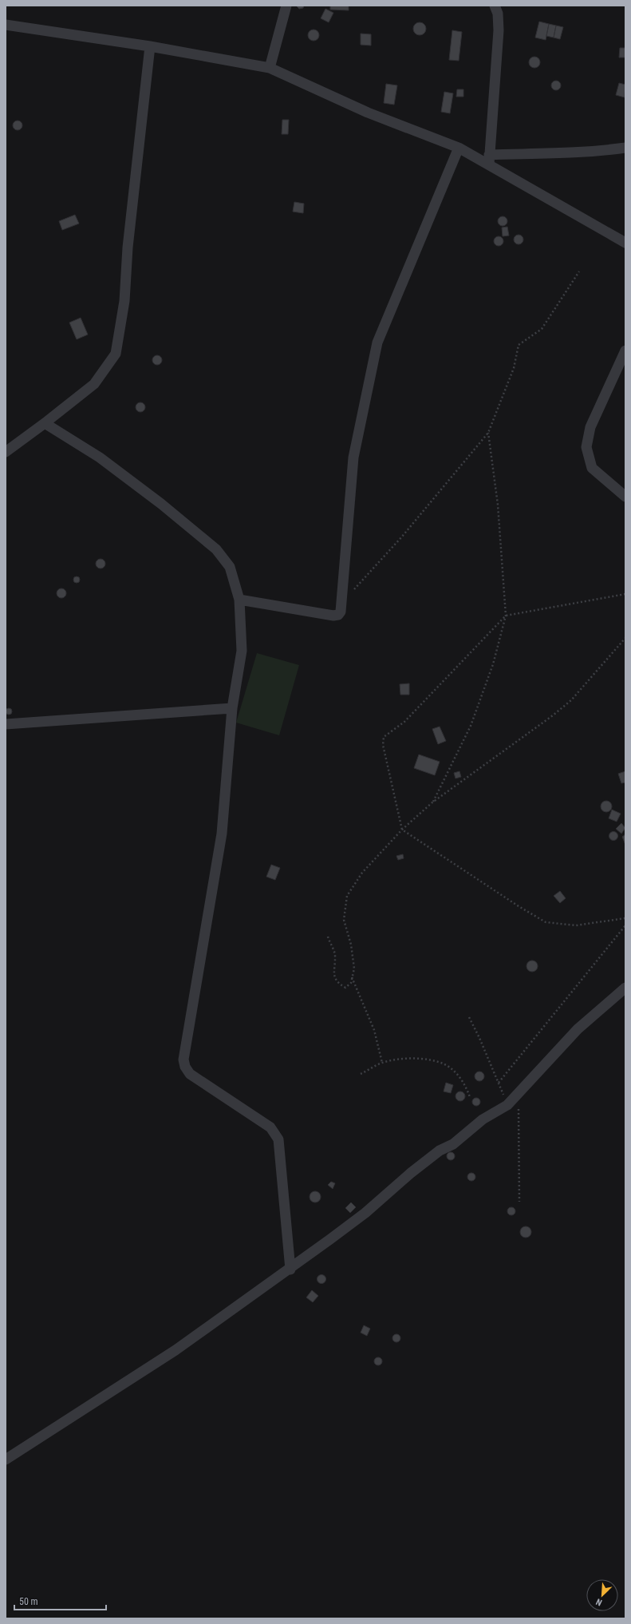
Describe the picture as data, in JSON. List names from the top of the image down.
{
  "scale_bar": "50 m",
  "north": "bottom left"
}
